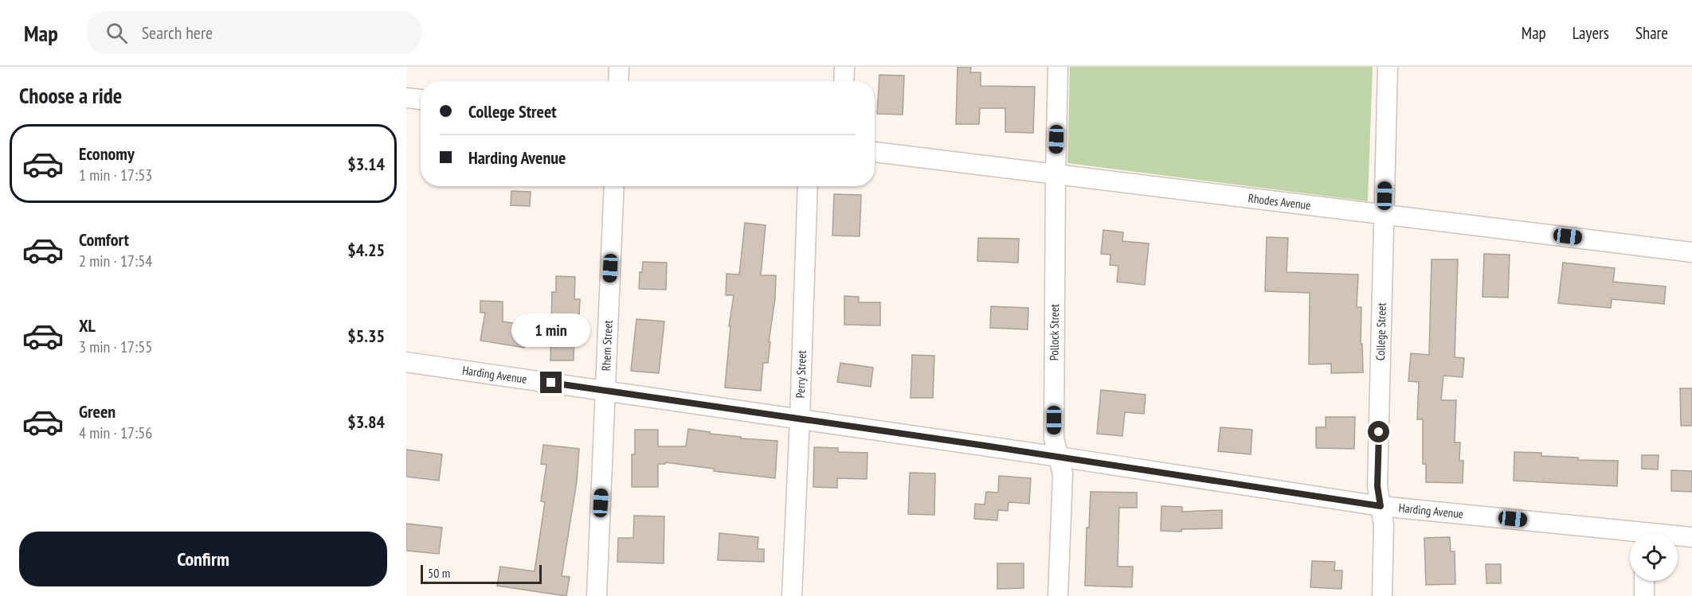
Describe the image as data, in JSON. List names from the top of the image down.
{
  "streets": {
    "street": [
      "Rhodes Avenue",
      "Pollock Street",
      "College Street",
      "Rhem Street",
      "Perry Street",
      "Harding Avenue"
    ]
  },
  "crossings": [
    ["Rhodes Avenue", "Pollock Street"],
    ["Rhodes Avenue", "College Street"],
    ["Pollock Street", "Harding Avenue"],
    ["College Street", "Harding Avenue"],
    ["Rhem Street", "Harding Avenue"],
    ["Perry Street", "Harding Avenue"]
  ],
  "scale_bar": "50 m",
  "page": {
    "header": "Map",
    "search": "Search here",
    "nav": ["Map", "Layers", "Share"],
    "heading": "Choose a ride",
    "banner": ["College Street", "Harding Avenue"],
    "list": [
      {
        "name": "Economy",
        "note": "1 min · 17:53",
        "value": "$3.14"
      },
      {
        "name": "Comfort",
        "note": "2 min · 17:54",
        "value": "$4.25"
      },
      {
        "name": "XL",
        "note": "3 min · 17:55",
        "value": "$5.35"
      },
      {
        "name": "Green",
        "note": "4 min · 17:56",
        "value": "$3.84"
      }
    ],
    "bubble": "1 min",
    "buttons": "Confirm",
    "scale": "50 m"
  }
}
